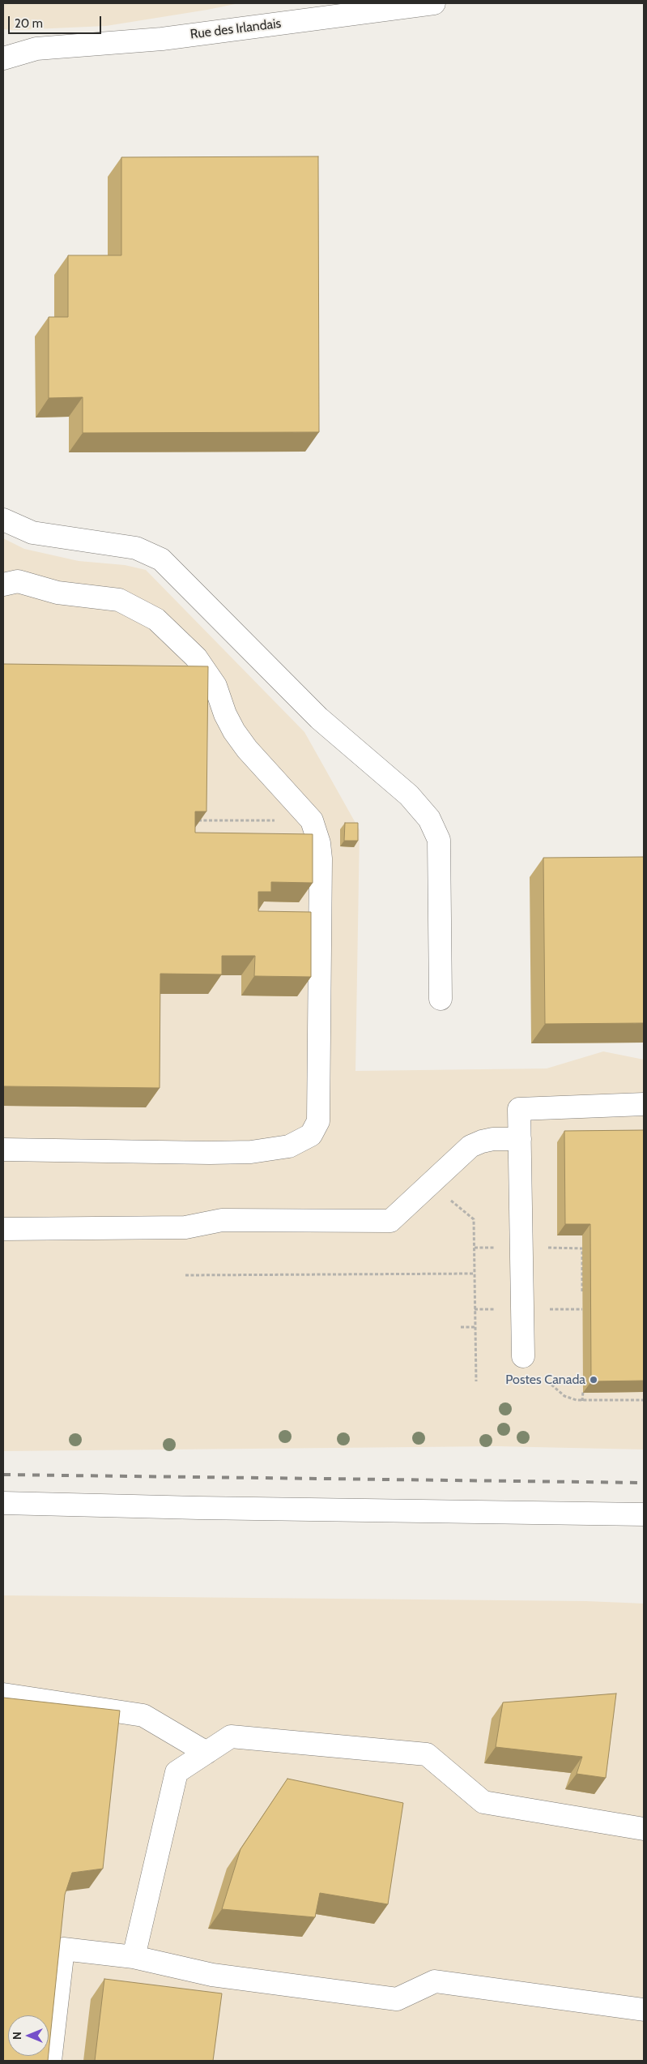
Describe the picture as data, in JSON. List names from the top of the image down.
{
  "streets": {
    "street": ["Rue des Irlandais"]
  },
  "places": ["Postes Canada"],
  "scale_bar": "20 m",
  "north": "left"
}
